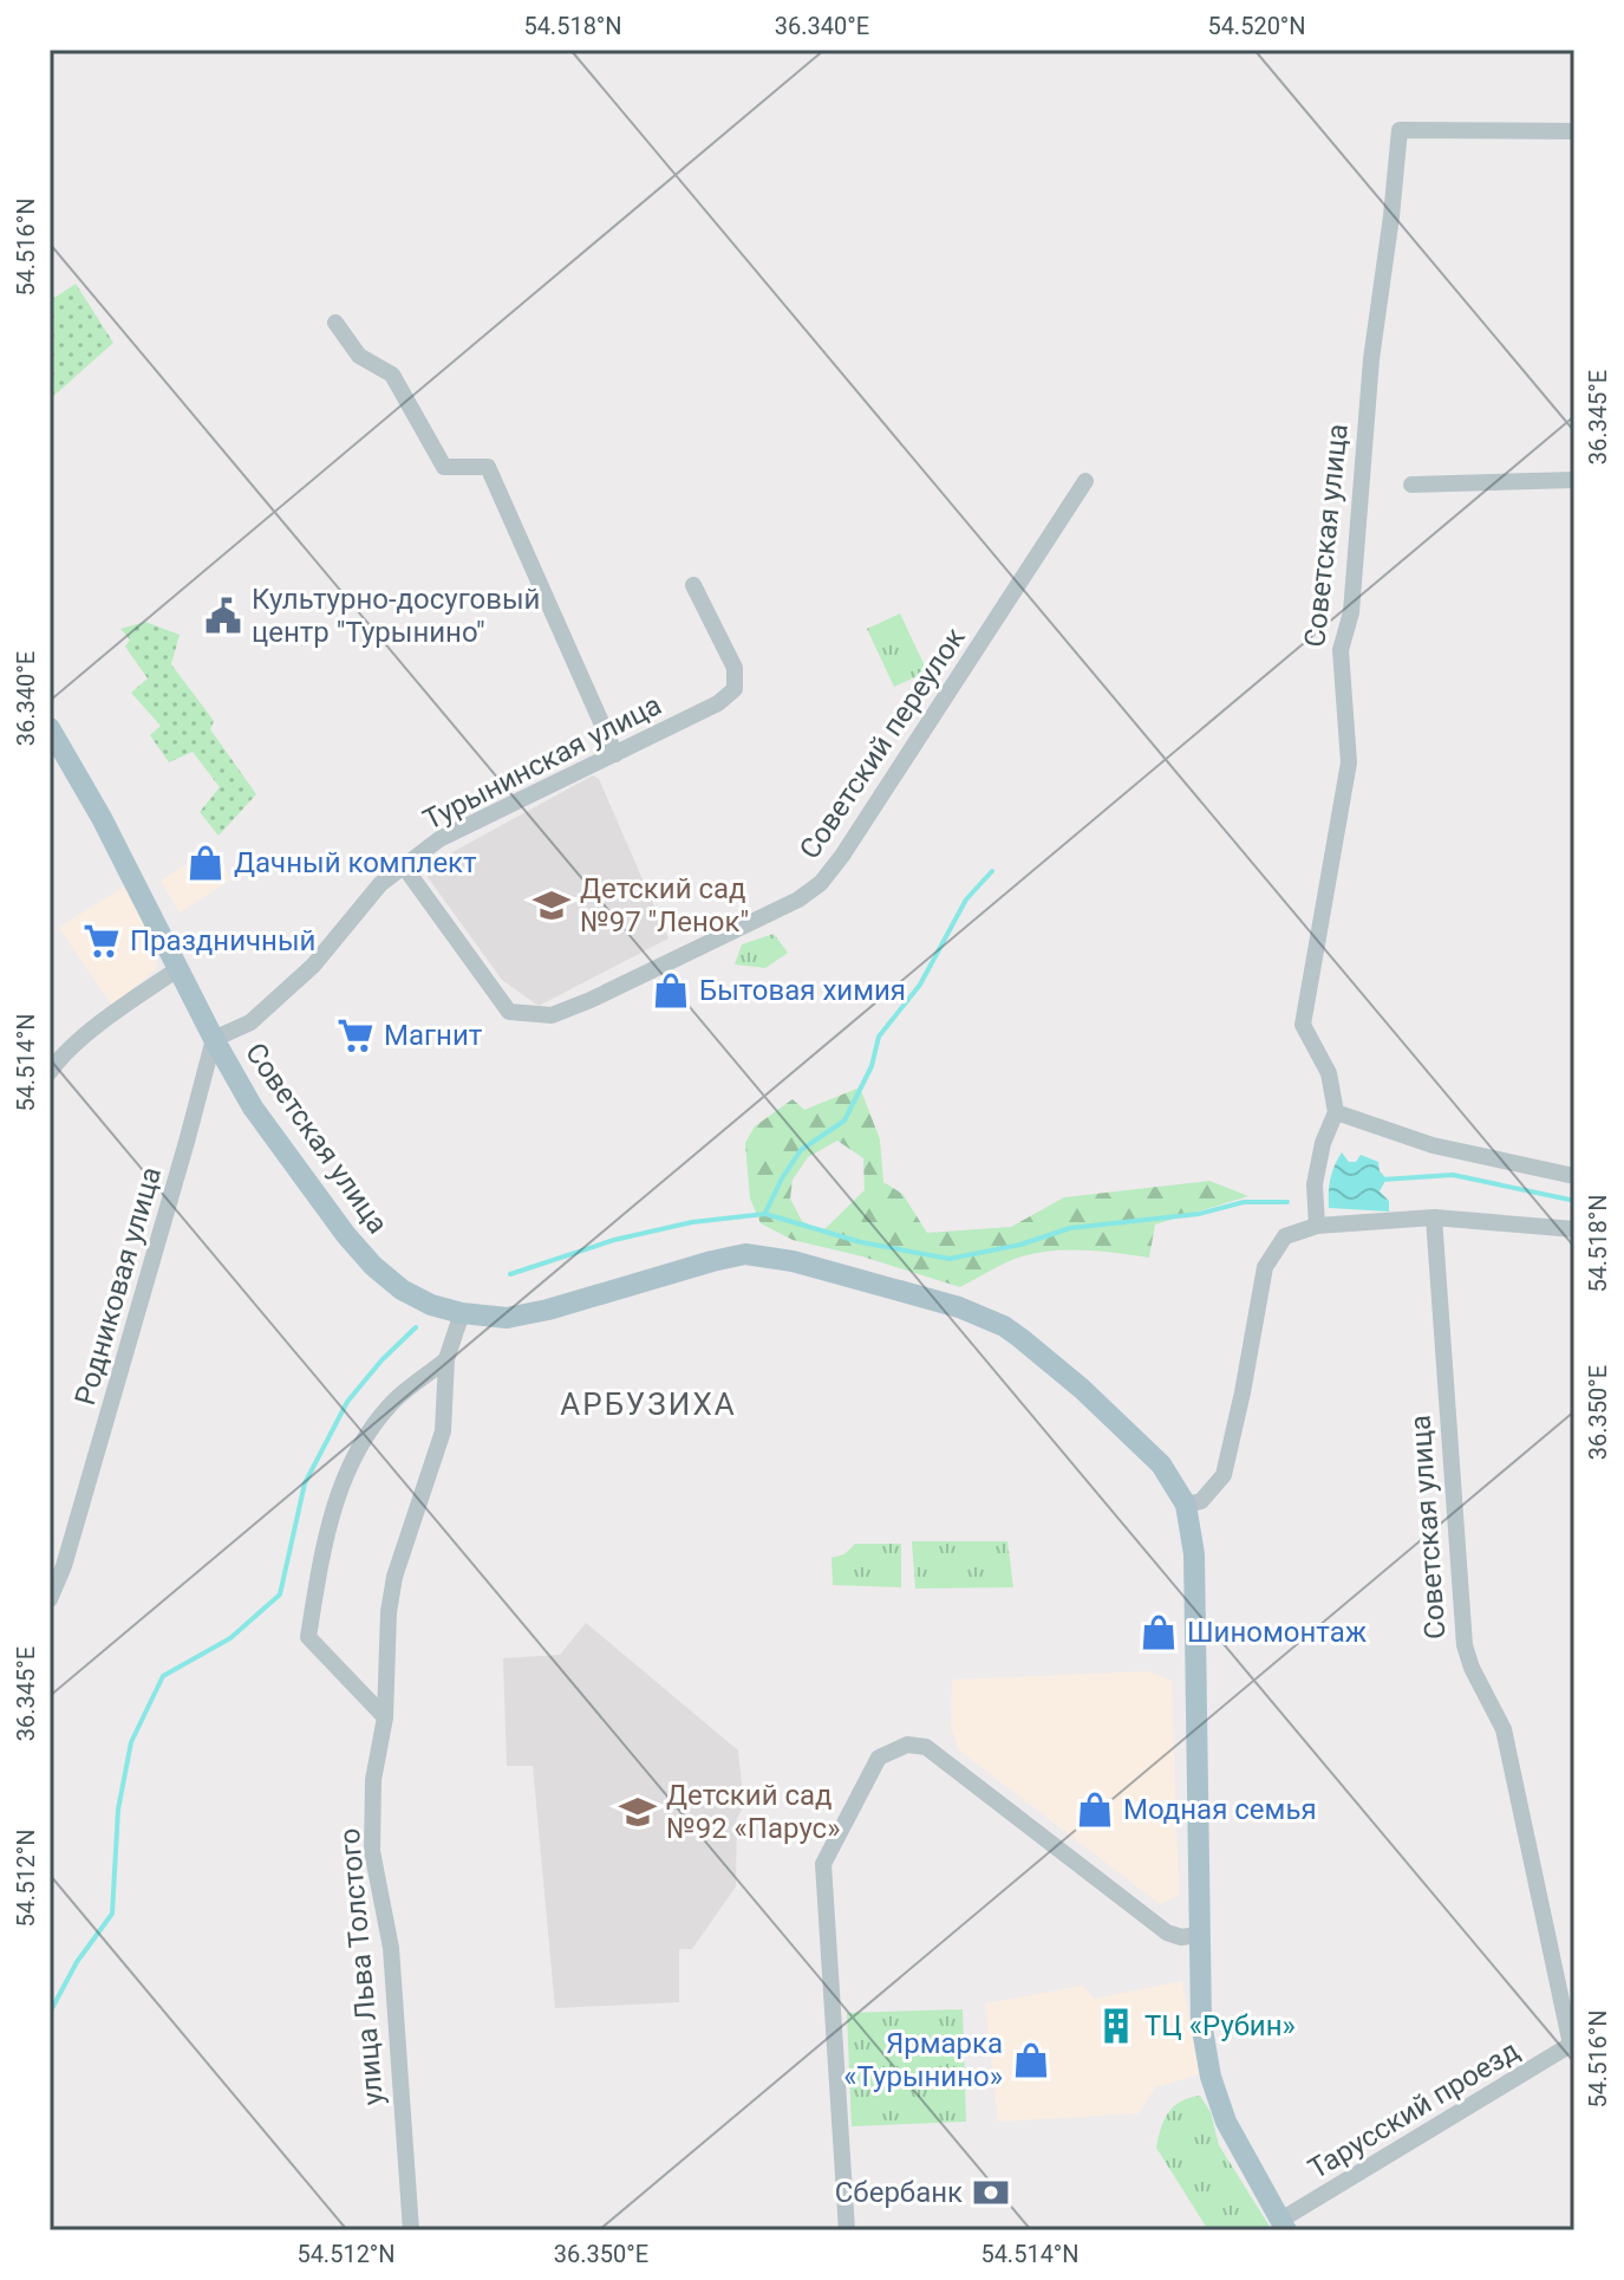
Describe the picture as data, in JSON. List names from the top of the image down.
{
  "streets": {
    "main road": ["Советская улица"],
    "street": [
      "Советский переулок",
      "Турынинская улица",
      "Родниковая улица",
      "улица Льва Толстого",
      "Тарусский проезд"
    ]
  },
  "crossings": [
    ["Советская улица", "Турынинская улица"],
    ["Советская улица", "Родниковая улица"],
    ["Советская улица", "улица Льва Толстого"],
    ["Советская улица", "Тарусский проезд"],
    ["Советский переулок", "Турынинская улица"],
    ["Турынинская улица", "Родниковая улица"]
  ],
  "districts": ["АРБУЗИХА"],
  "places": {
    "public building": ["Культурно-досуговый центр \"Турынино\""],
    "shop": [
      "Дачный комплект",
      "Бытовая химия",
      "Шиномонтаж",
      "Модная семья",
      "Ярмарка «Турынино»"
    ],
    "school or university": ["Детский сад №97 \"Ленок\"", "Детский сад №92 «Парус»"],
    "supermarket": ["Праздничный", "Магнит"],
    "building": ["ТЦ «Рубин»"],
    "bank": ["Сбербанк"]
  },
  "coordinates": [
    "54.518°N",
    "36.340°E",
    "54.520°N",
    "54.516°N",
    "36.345°E",
    "54.514°N",
    "36.350°E",
    "54.512°N"
  ]
}
